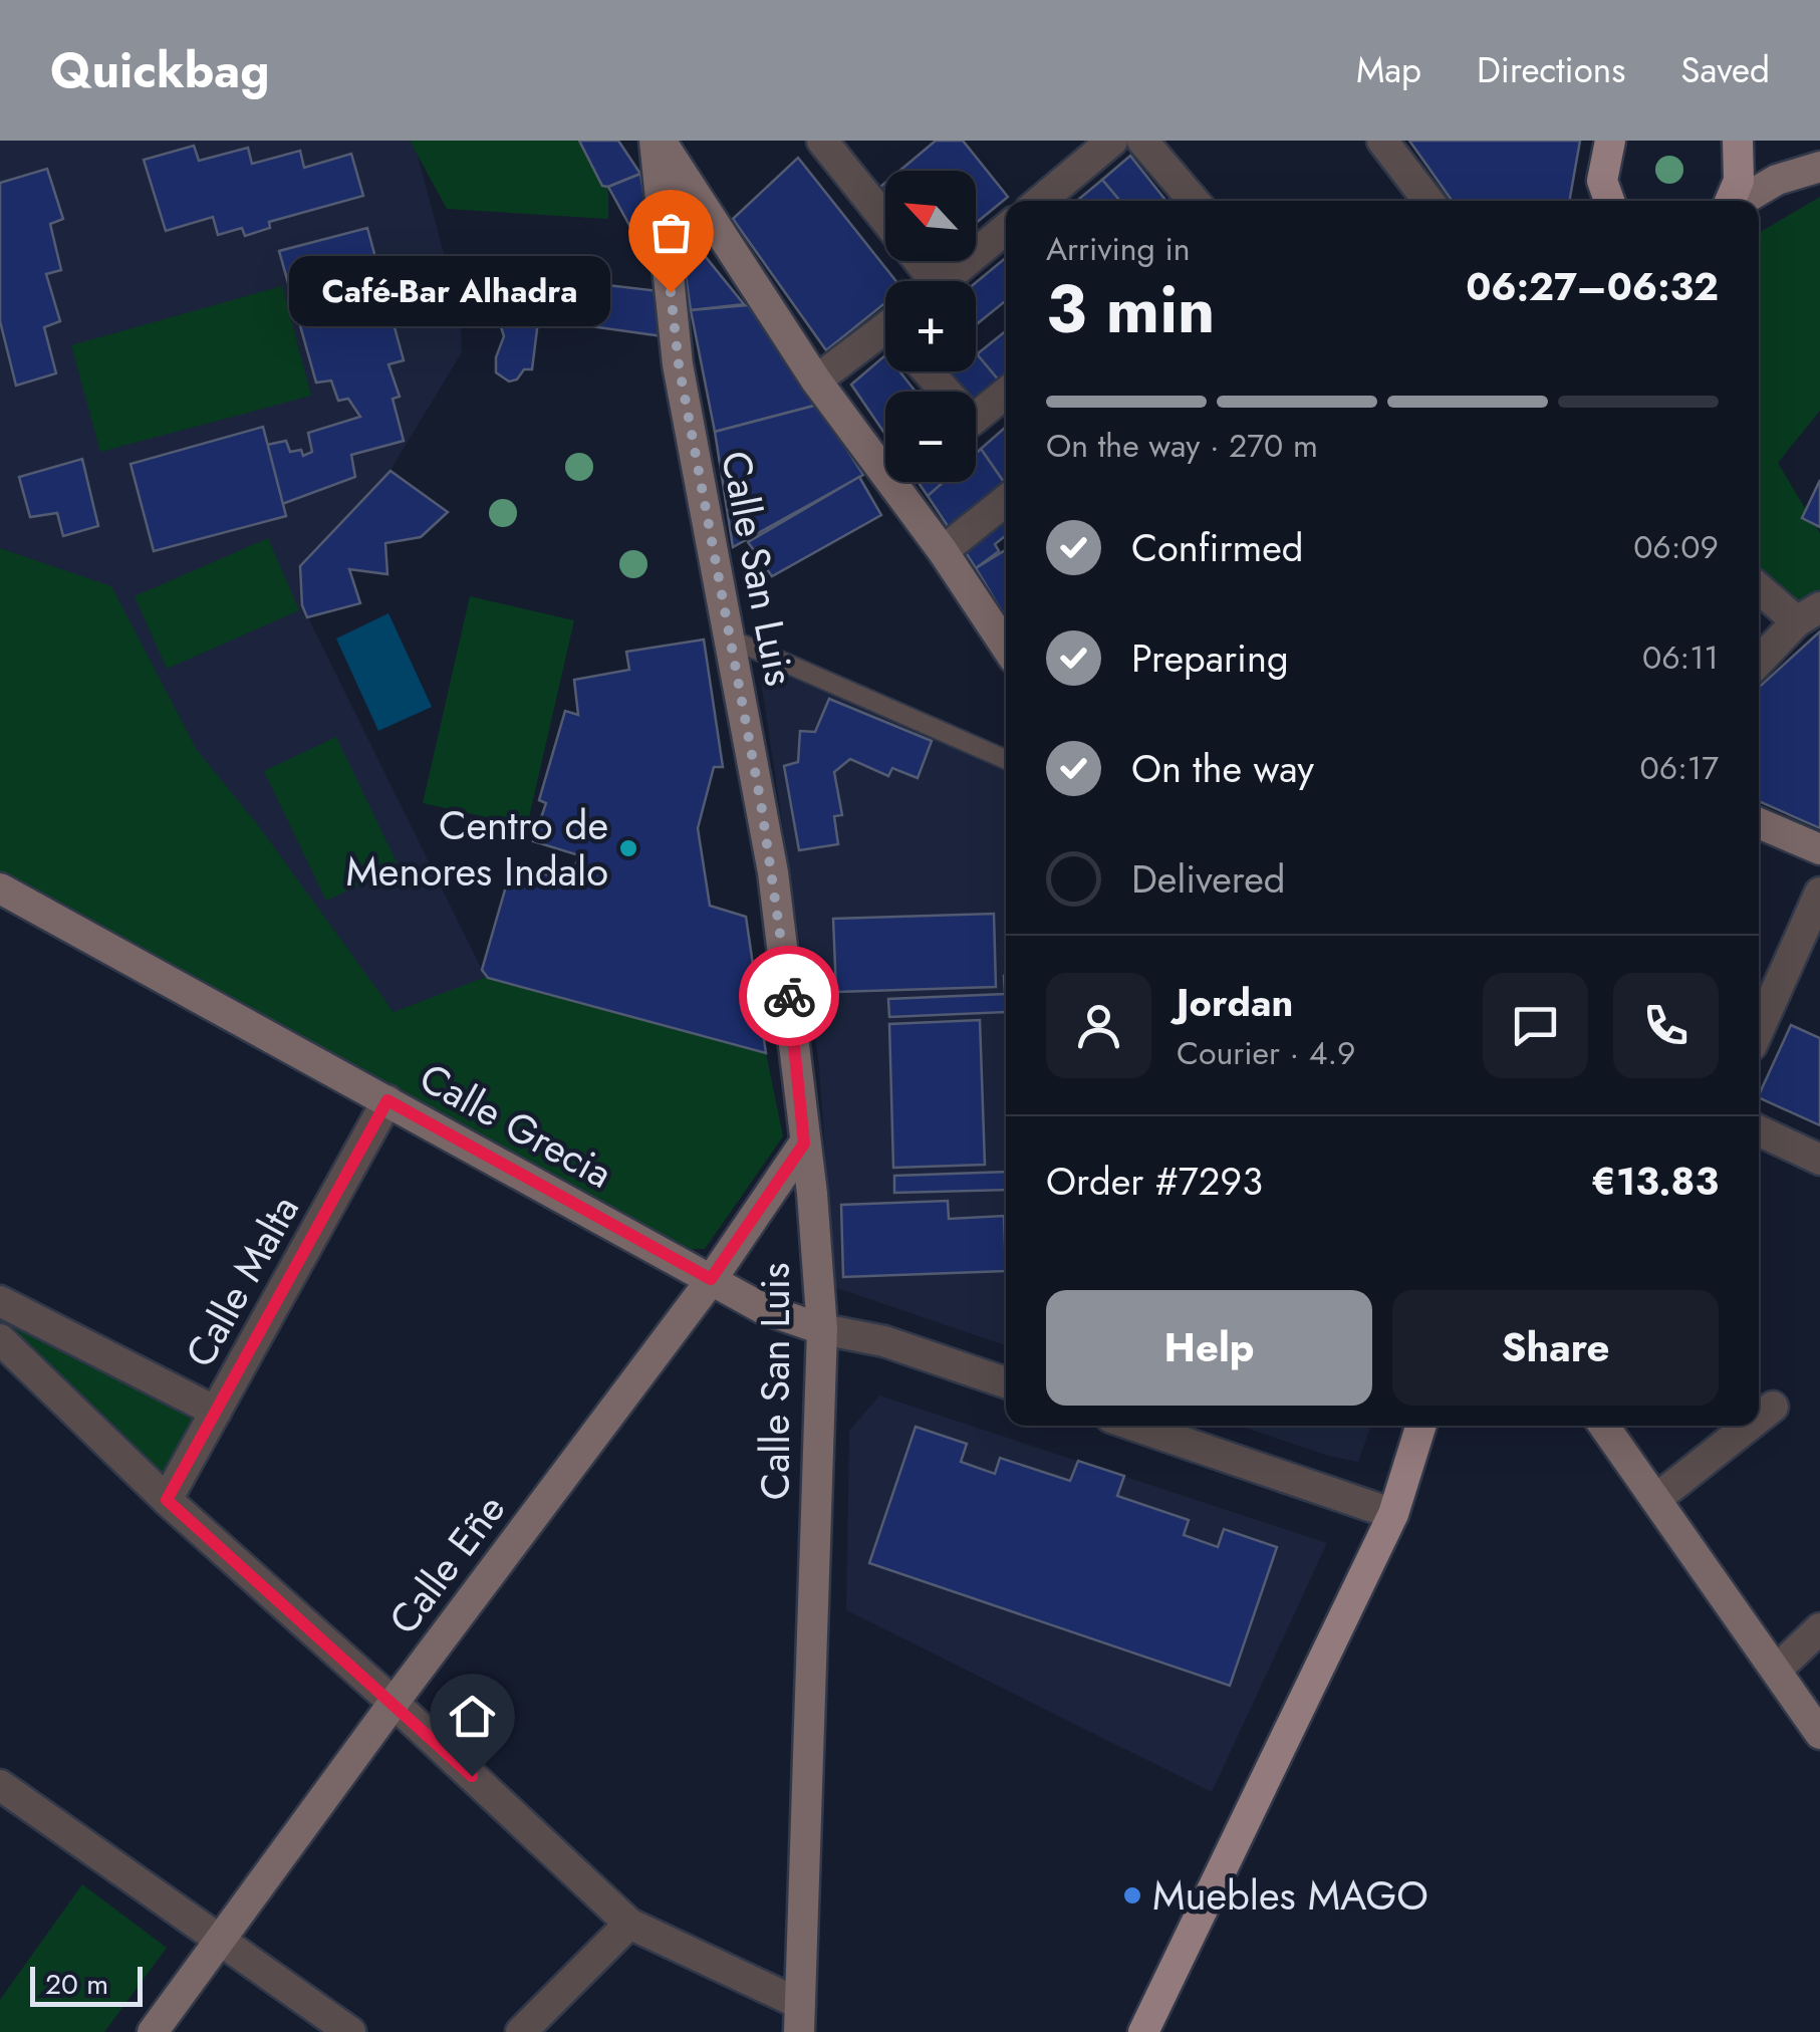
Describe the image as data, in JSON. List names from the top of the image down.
{
  "streets": {
    "street": [
      "Calle San Luis",
      "Calle Grecia",
      "Calle Malta",
      "Calle Eñe"
    ]
  },
  "crossings": [
    ["Calle San Luis", "Calle Grecia"],
    ["Calle San Luis", "Calle Eñe"],
    ["Calle Grecia", "Calle Malta"],
    ["Calle Grecia", "Calle Eñe"]
  ],
  "places": ["Café-Bar Alhadra", "Centro de Menores Indalo", "Muebles MAGO"],
  "scale_bar": "20 m",
  "north": "top left",
  "page": {
    "header": "Quickbag",
    "nav": ["Map", "Directions", "Saved"],
    "map_buttons": ["+", "−"],
    "heading": ["3 min", "Arriving in", "06:27–06:32"],
    "panel": [
      "Jordan",
      "Courier · 4.9",
      "Order #7293",
      "€13.83"
    ],
    "bubble": "Café-Bar Alhadra",
    "bar": "On the way · 270 m",
    "list": [
      ["Confirmed", "06:09"],
      ["Preparing", "06:11"],
      ["On the way", "06:17"],
      "Delivered"
    ],
    "buttons": ["Help", "Share"],
    "scale": "20 m"
  }
}
